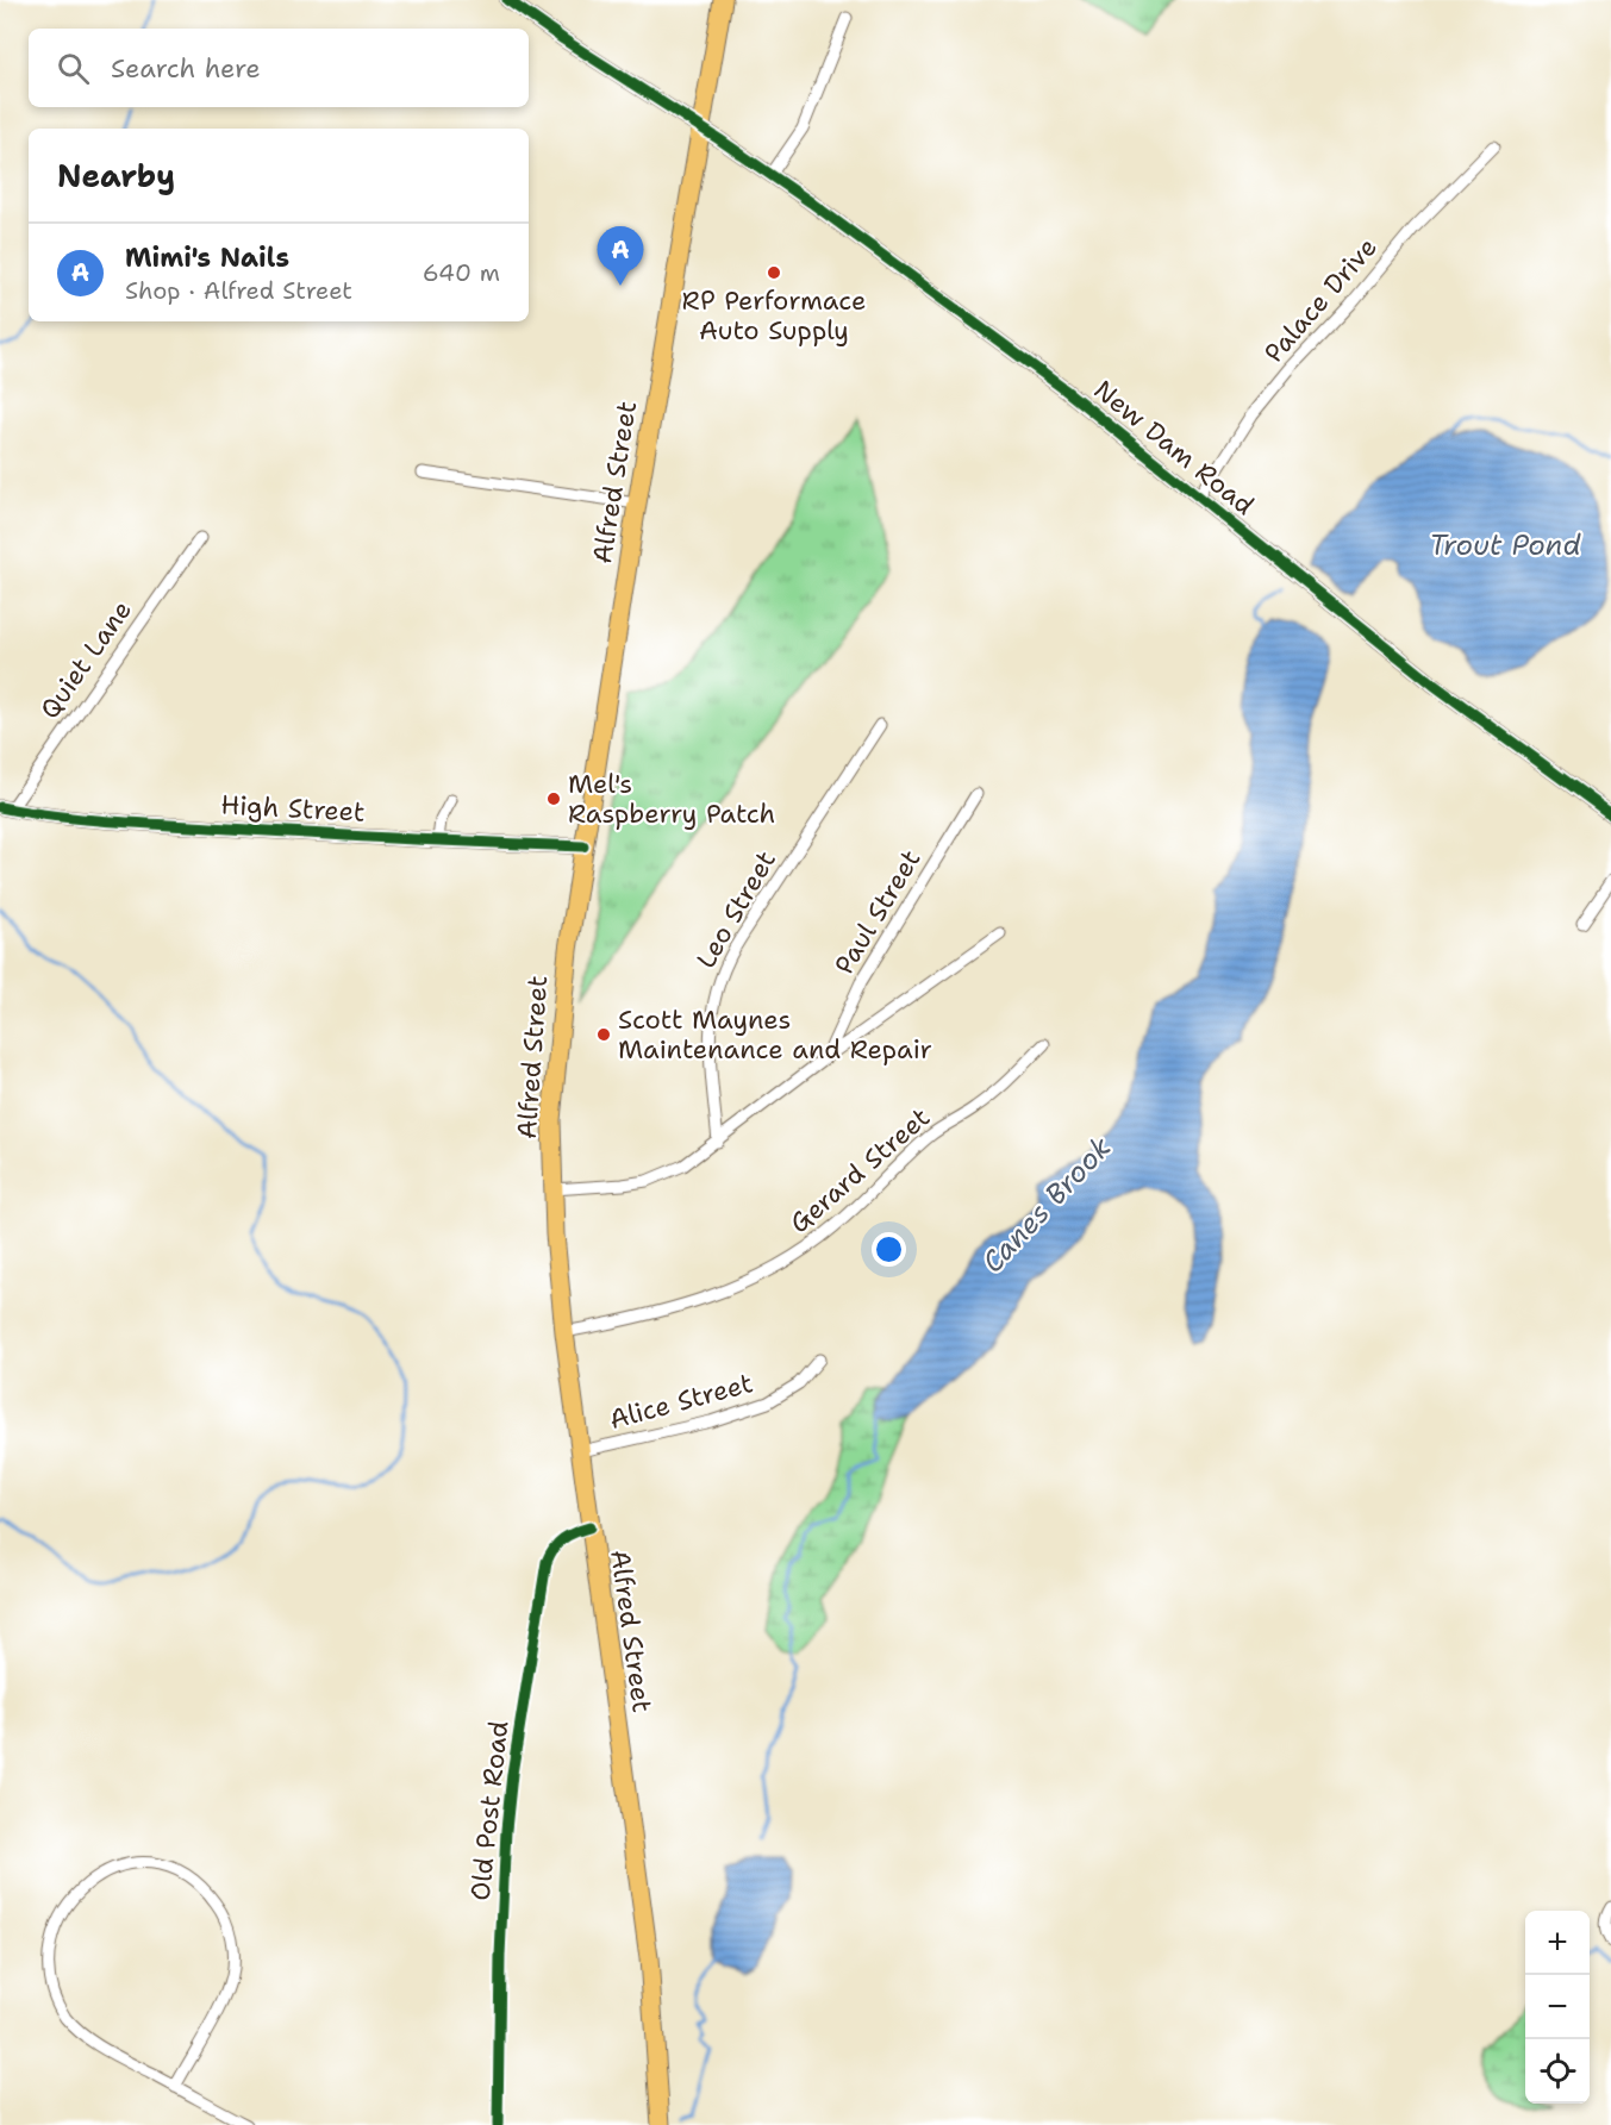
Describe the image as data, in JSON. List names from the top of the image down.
{
  "streets": {
    "main road": ["Alfred Street"],
    "street": [
      "Palace Drive",
      "New Dam Road",
      "Quiet Lane",
      "High Street",
      "Leo Street",
      "Paul Street",
      "Gerard Street",
      "Alice Street",
      "Old Post Road"
    ]
  },
  "crossings": [
    ["Palace Drive", "New Dam Road"],
    ["New Dam Road", "Alfred Street"],
    ["Alfred Street", "High Street"],
    ["Alfred Street", "Gerard Street"],
    ["Alfred Street", "Alice Street"],
    ["Alfred Street", "Old Post Road"],
    ["Quiet Lane", "High Street"]
  ],
  "water": ["Trout Pond", "Canes Brook"],
  "places": ["RP Performace Auto Supply", "Mel's Raspberry Patch", "Scott Maynes Maintenance and Repair"],
  "page": {
    "search": "Search here",
    "heading": "Nearby",
    "list": [
      {
        "mark": "A",
        "name": "Mimi's Nails",
        "note": "Shop · Alfred Street",
        "value": "640 m"
      }
    ],
    "pins": "A",
    "map_buttons": ["+", "−"]
  }
}
